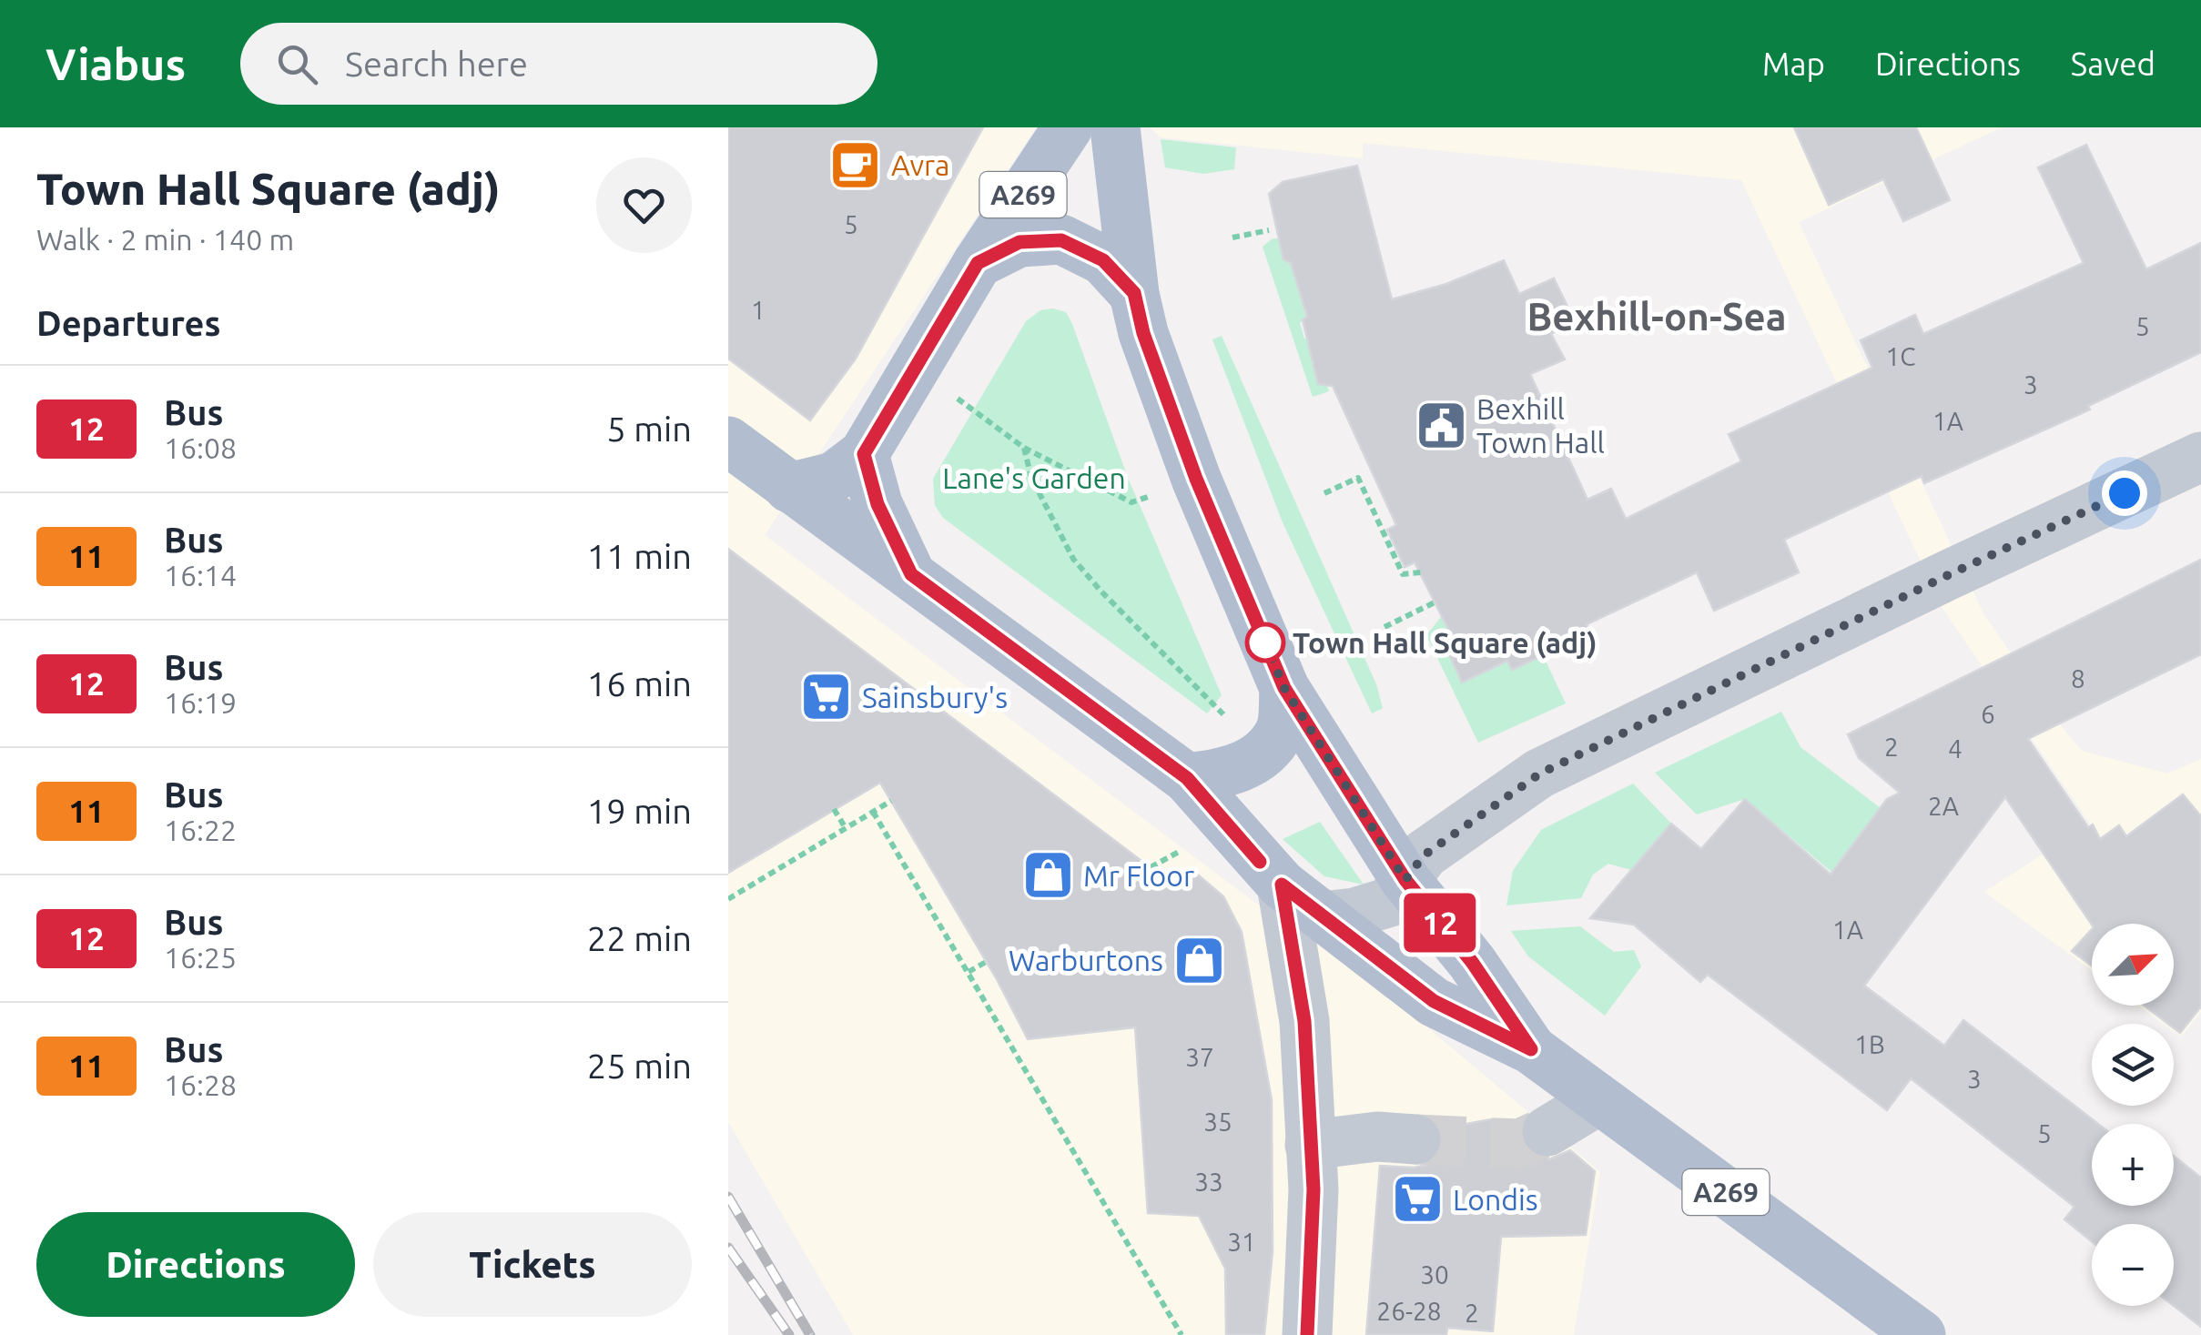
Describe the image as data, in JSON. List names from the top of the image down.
{
  "streets": {
    "main road": ["A269"]
  },
  "districts": ["Bexhill-on-Sea"],
  "parks": ["Lane's Garden"],
  "places": {
    "cafe": ["Avra"],
    "public building": ["Bexhill Town Hall"],
    "other": ["Town Hall Square (adj)"],
    "supermarket": ["Sainsbury's", "Londis"],
    "shop": ["Mr Floor", "Warburtons"]
  },
  "lines": ["bus line 12"],
  "house_numbers": [
    "5",
    "1",
    "5",
    "1C",
    "3",
    "1A",
    "8",
    "6",
    "2",
    "4",
    "2A",
    "1A",
    "1B",
    "37",
    "3",
    "35",
    "5",
    "33",
    "31",
    "30",
    "26-28",
    "2"
  ],
  "north": "top right",
  "page": {
    "header": "Viabus",
    "search": "Search here",
    "nav": ["Map", "Directions", "Saved"],
    "heading": [
      ["Town Hall Square (adj)", "Walk · 2 min · 140 m"],
      "Departures"
    ],
    "on_map": "12",
    "list": [
      {
        "mark": "12",
        "name": "Bus",
        "note": "16:08",
        "value": "5 min"
      },
      {
        "mark": "11",
        "name": "Bus",
        "note": "16:14",
        "value": "11 min"
      },
      {
        "mark": "12",
        "name": "Bus",
        "note": "16:19",
        "value": "16 min"
      },
      {
        "mark": "11",
        "name": "Bus",
        "note": "16:22",
        "value": "19 min"
      },
      {
        "mark": "12",
        "name": "Bus",
        "note": "16:25",
        "value": "22 min"
      },
      {
        "mark": "11",
        "name": "Bus",
        "note": "16:28",
        "value": "25 min"
      }
    ],
    "map_buttons": ["+", "−"],
    "buttons": ["Directions", "Tickets"]
  }
}
